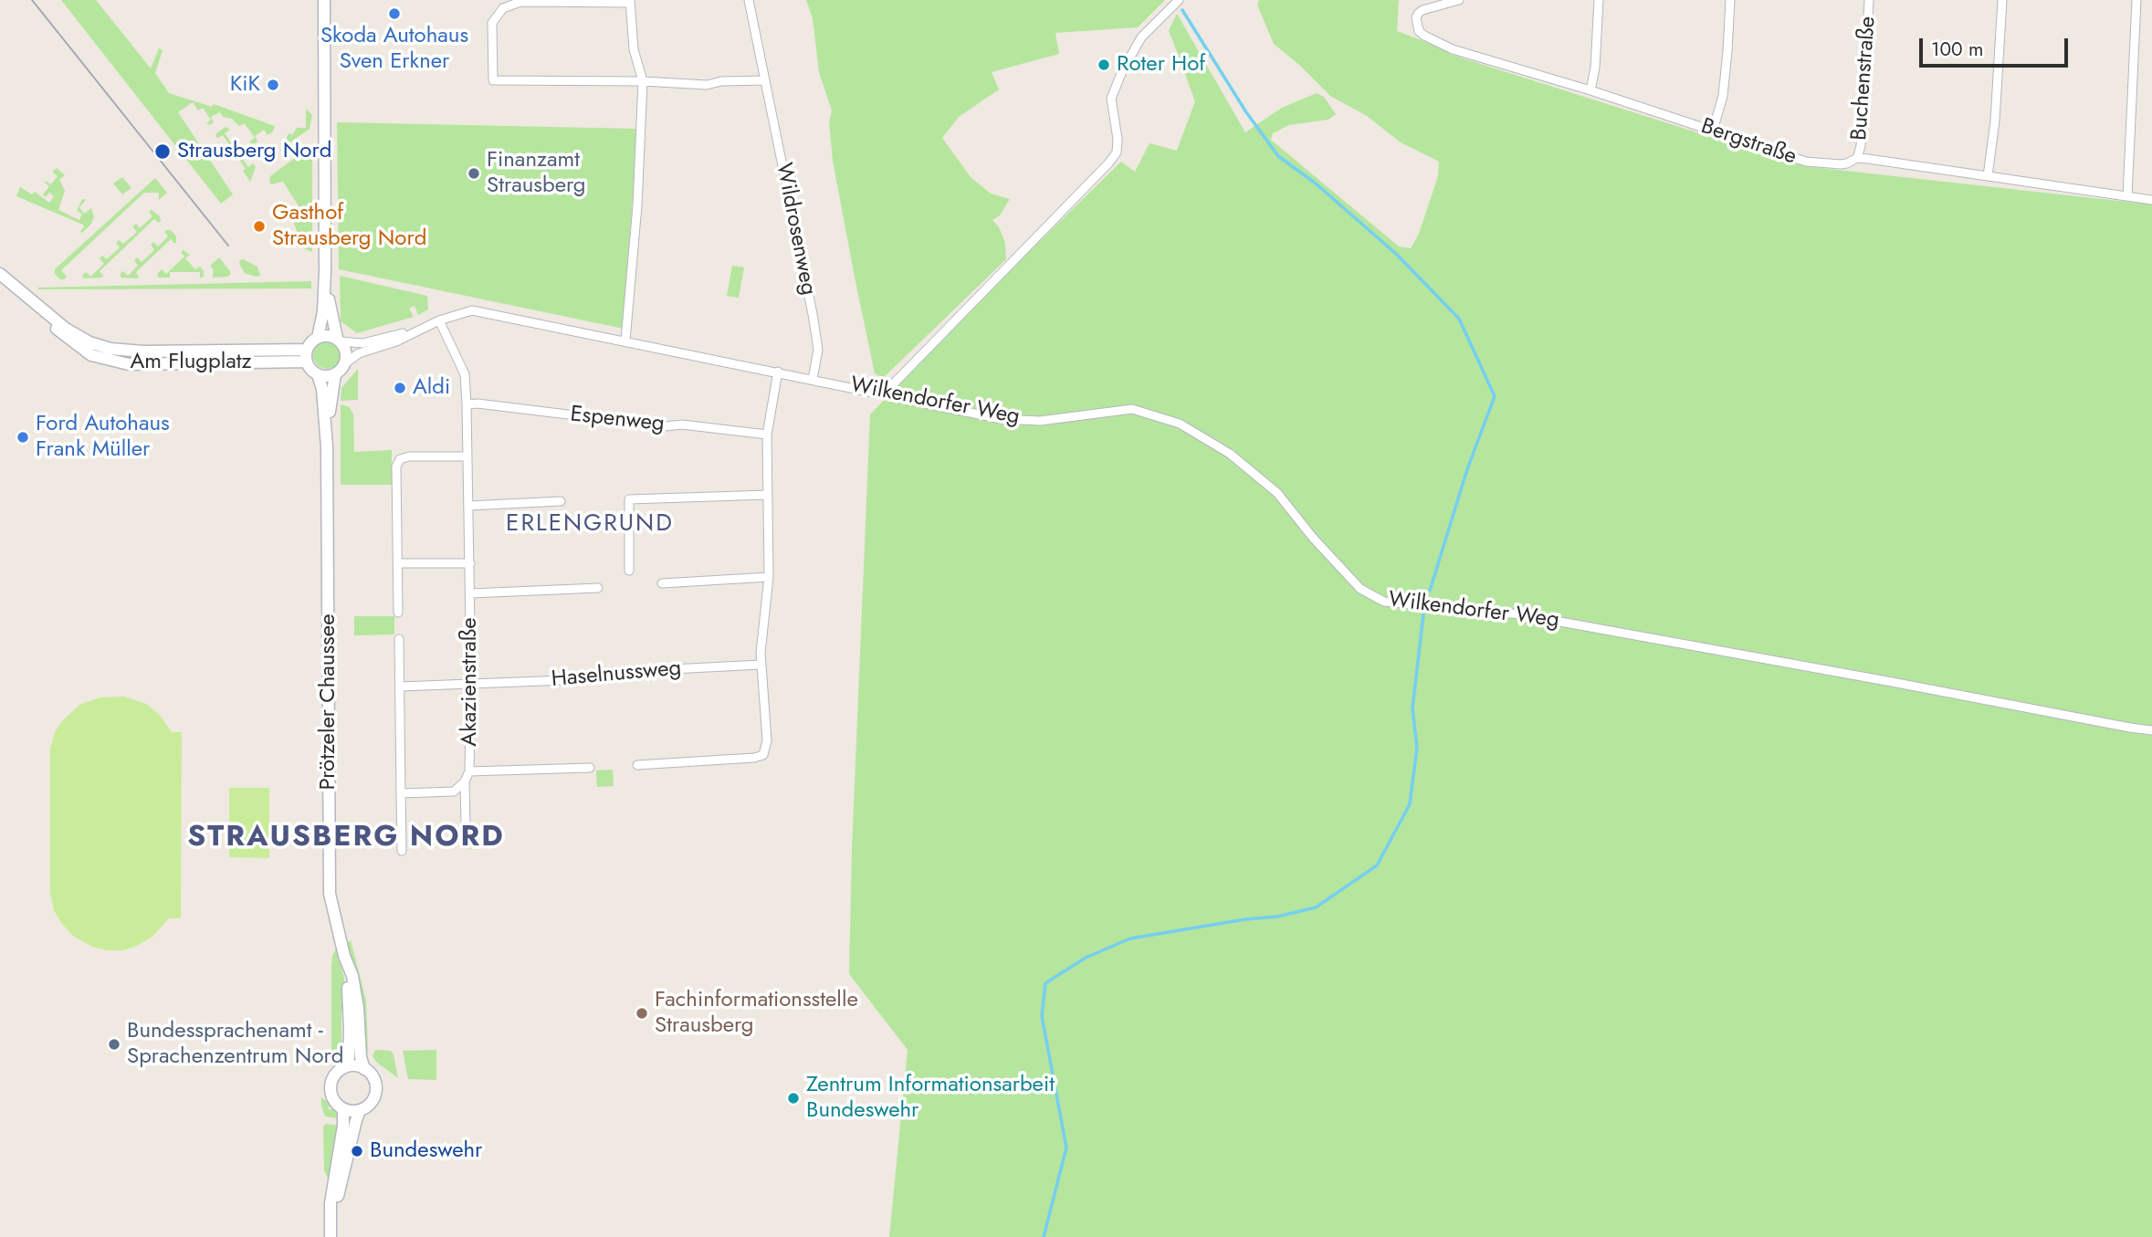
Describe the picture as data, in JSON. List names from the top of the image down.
{
  "streets": {
    "main road": ["Am Flugplatz", "Prötzeler Chaussee"],
    "street": [
      "Buchenstraße",
      "Bergstraße",
      "Wildrosenweg",
      "Wilkendorfer Weg",
      "Espenweg",
      "Haselnussweg",
      "Akazienstraße"
    ]
  },
  "crossings": [
    ["Buchenstraße", "Bergstraße"],
    ["Wildrosenweg", "Wilkendorfer Weg"],
    ["Am Flugplatz", "Wilkendorfer Weg"],
    ["Am Flugplatz", "Prötzeler Chaussee"],
    ["Wilkendorfer Weg", "Akazienstraße"],
    ["Wilkendorfer Weg", "Prötzeler Chaussee"],
    ["Espenweg", "Akazienstraße"],
    ["Haselnussweg", "Akazienstraße"]
  ],
  "districts": ["ERLENGRUND", "STRAUSBERG NORD"],
  "places": [
    "Skoda Autohaus Sven Erkner",
    "Roter Hof",
    "KiK",
    "Strausberg Nord",
    "Finanzamt Strausberg",
    "Gasthof Strausberg Nord",
    "Aldi",
    "Ford Autohaus Frank Müller",
    "Fachinformationsstelle Strausberg",
    "Bundessprachenamt - Sprachenzentrum Nord",
    "Zentrum Informationsarbeit Bundeswehr",
    "Bundeswehr"
  ],
  "scale_bar": "100 m"
}
